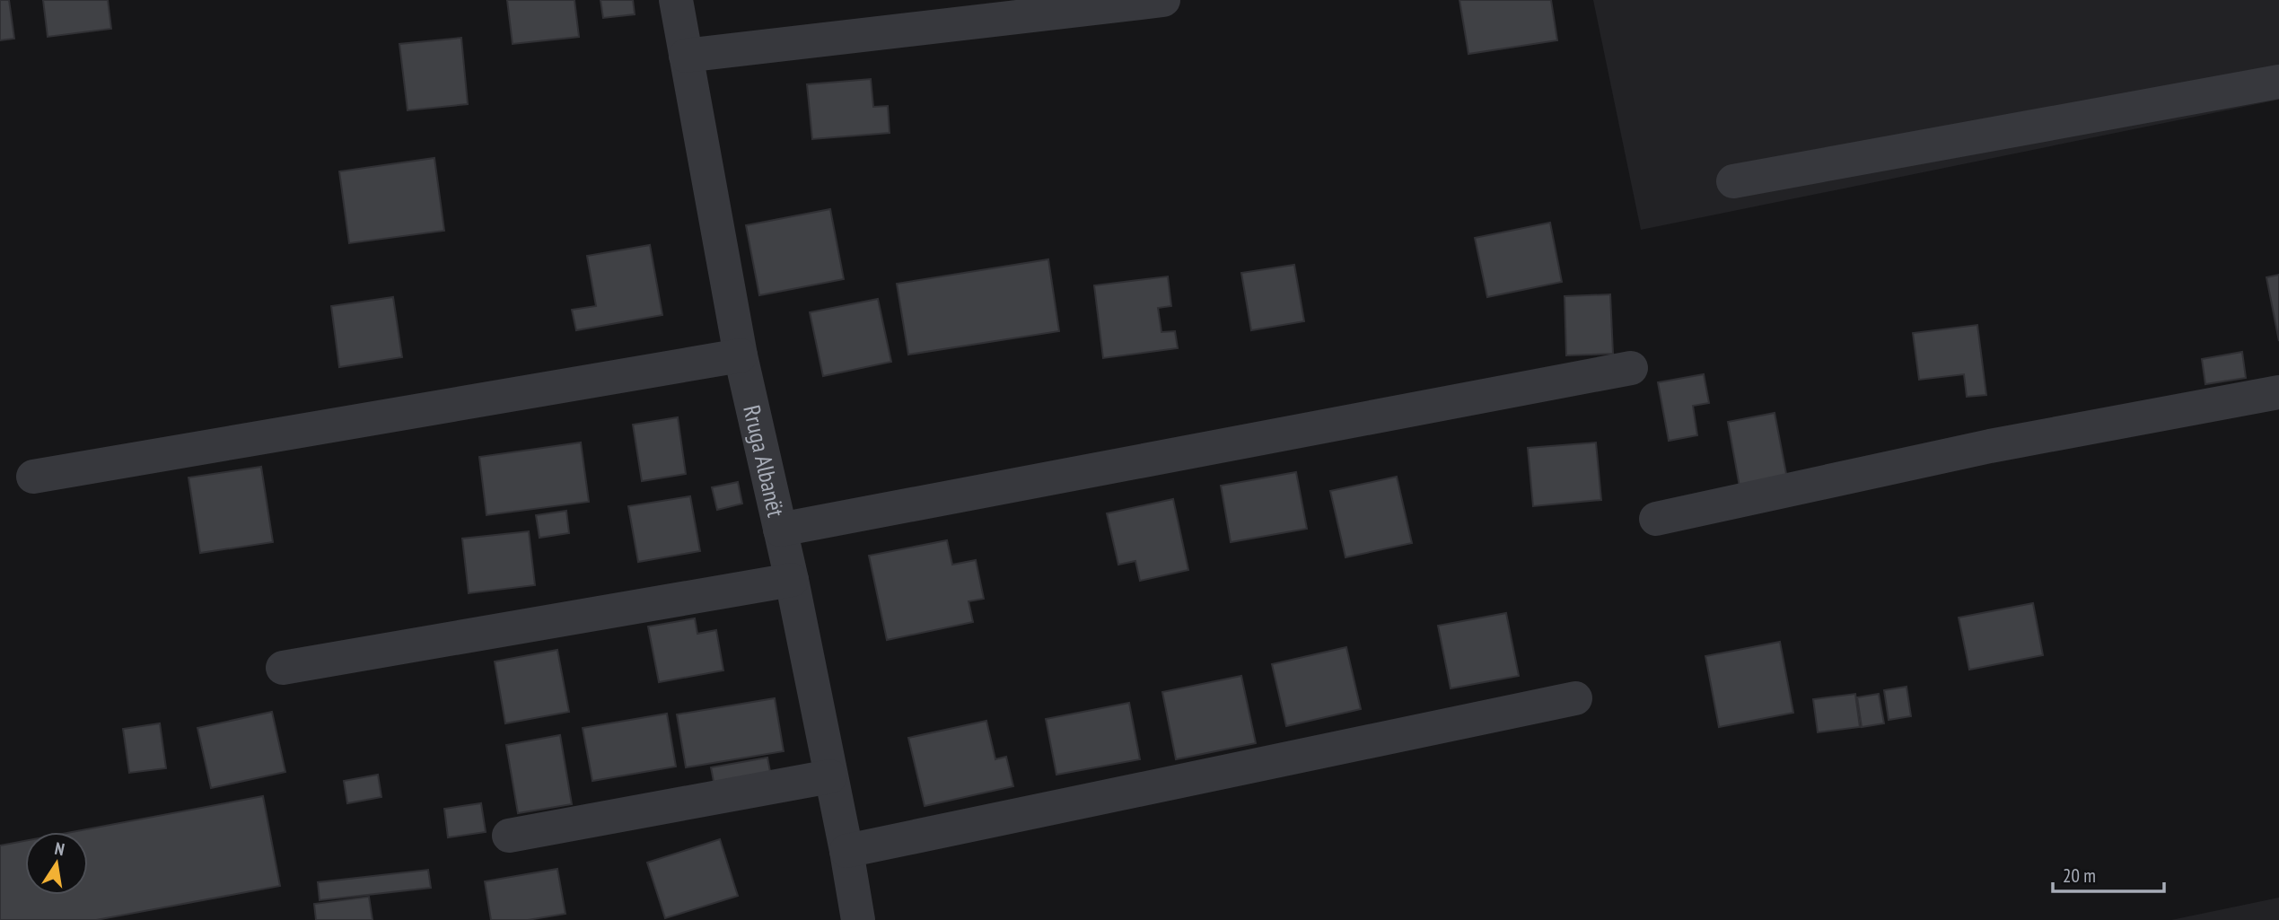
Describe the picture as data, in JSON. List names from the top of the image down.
{
  "streets": {
    "street": ["Rruga Albanët"]
  },
  "scale_bar": "20 m",
  "north": "top"
}
